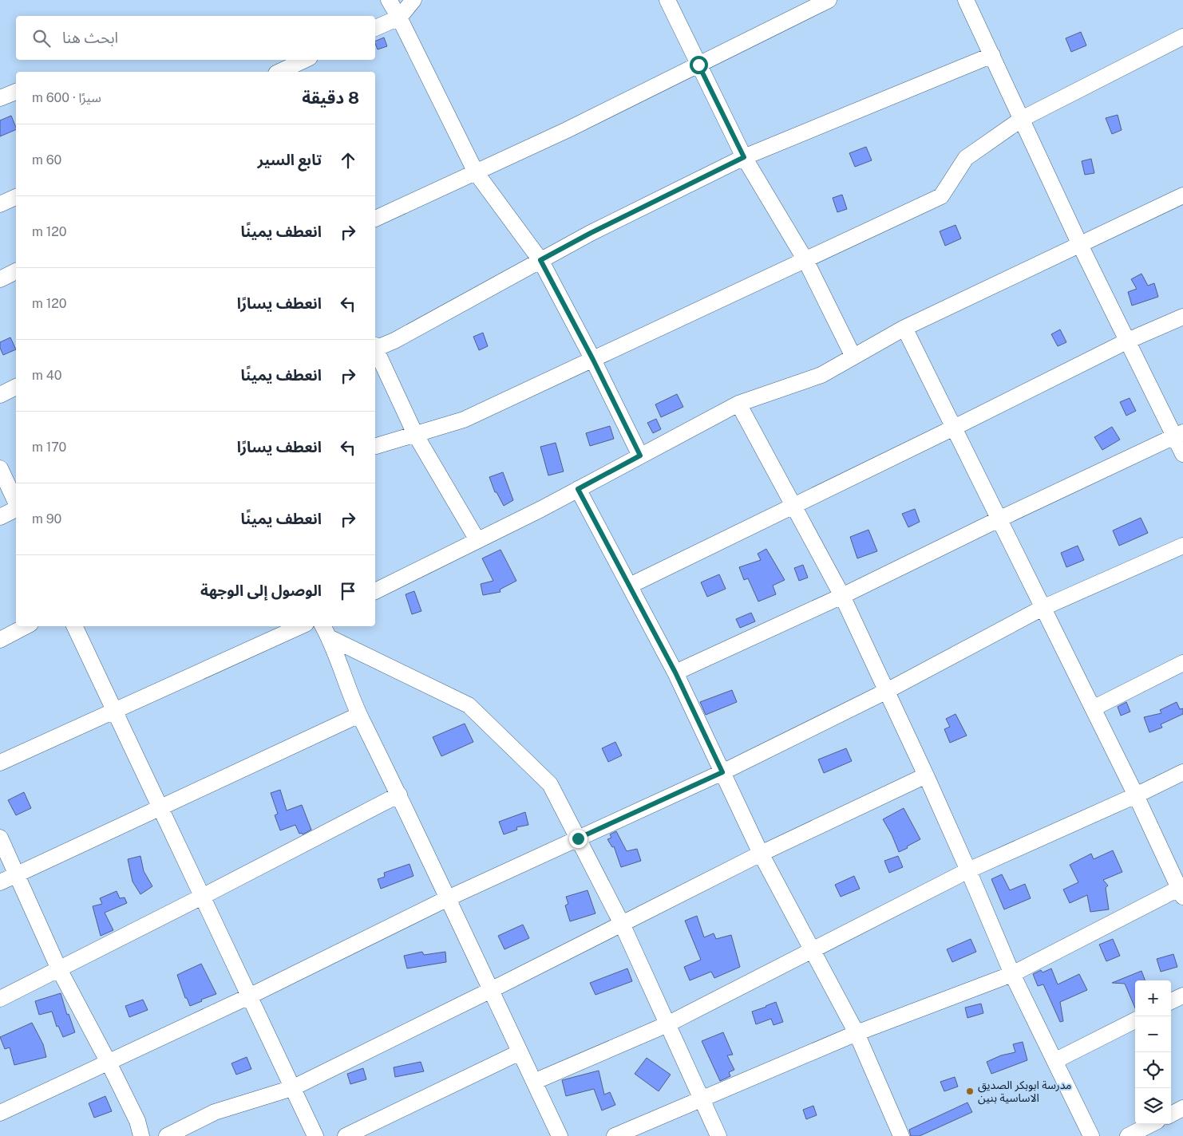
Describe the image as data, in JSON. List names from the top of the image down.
{
  "places": ["مدرسة ابوبكر الصديق الاساسية بنين"],
  "page": {
    "search": "ابحث هنا",
    "heading": ["8 دقيقة", "سيرًا · 600 m"],
    "list": [
      ["تابع السير", "60 m"],
      ["انعطف يمينًا", "120 m"],
      ["انعطف يسارًا", "120 m"],
      ["انعطف يمينًا", "40 m"],
      ["انعطف يسارًا", "170 m"],
      ["انعطف يمينًا", "90 m"],
      "الوصول إلى الوجهة"
    ],
    "map_buttons": ["+", "−"]
  }
}
